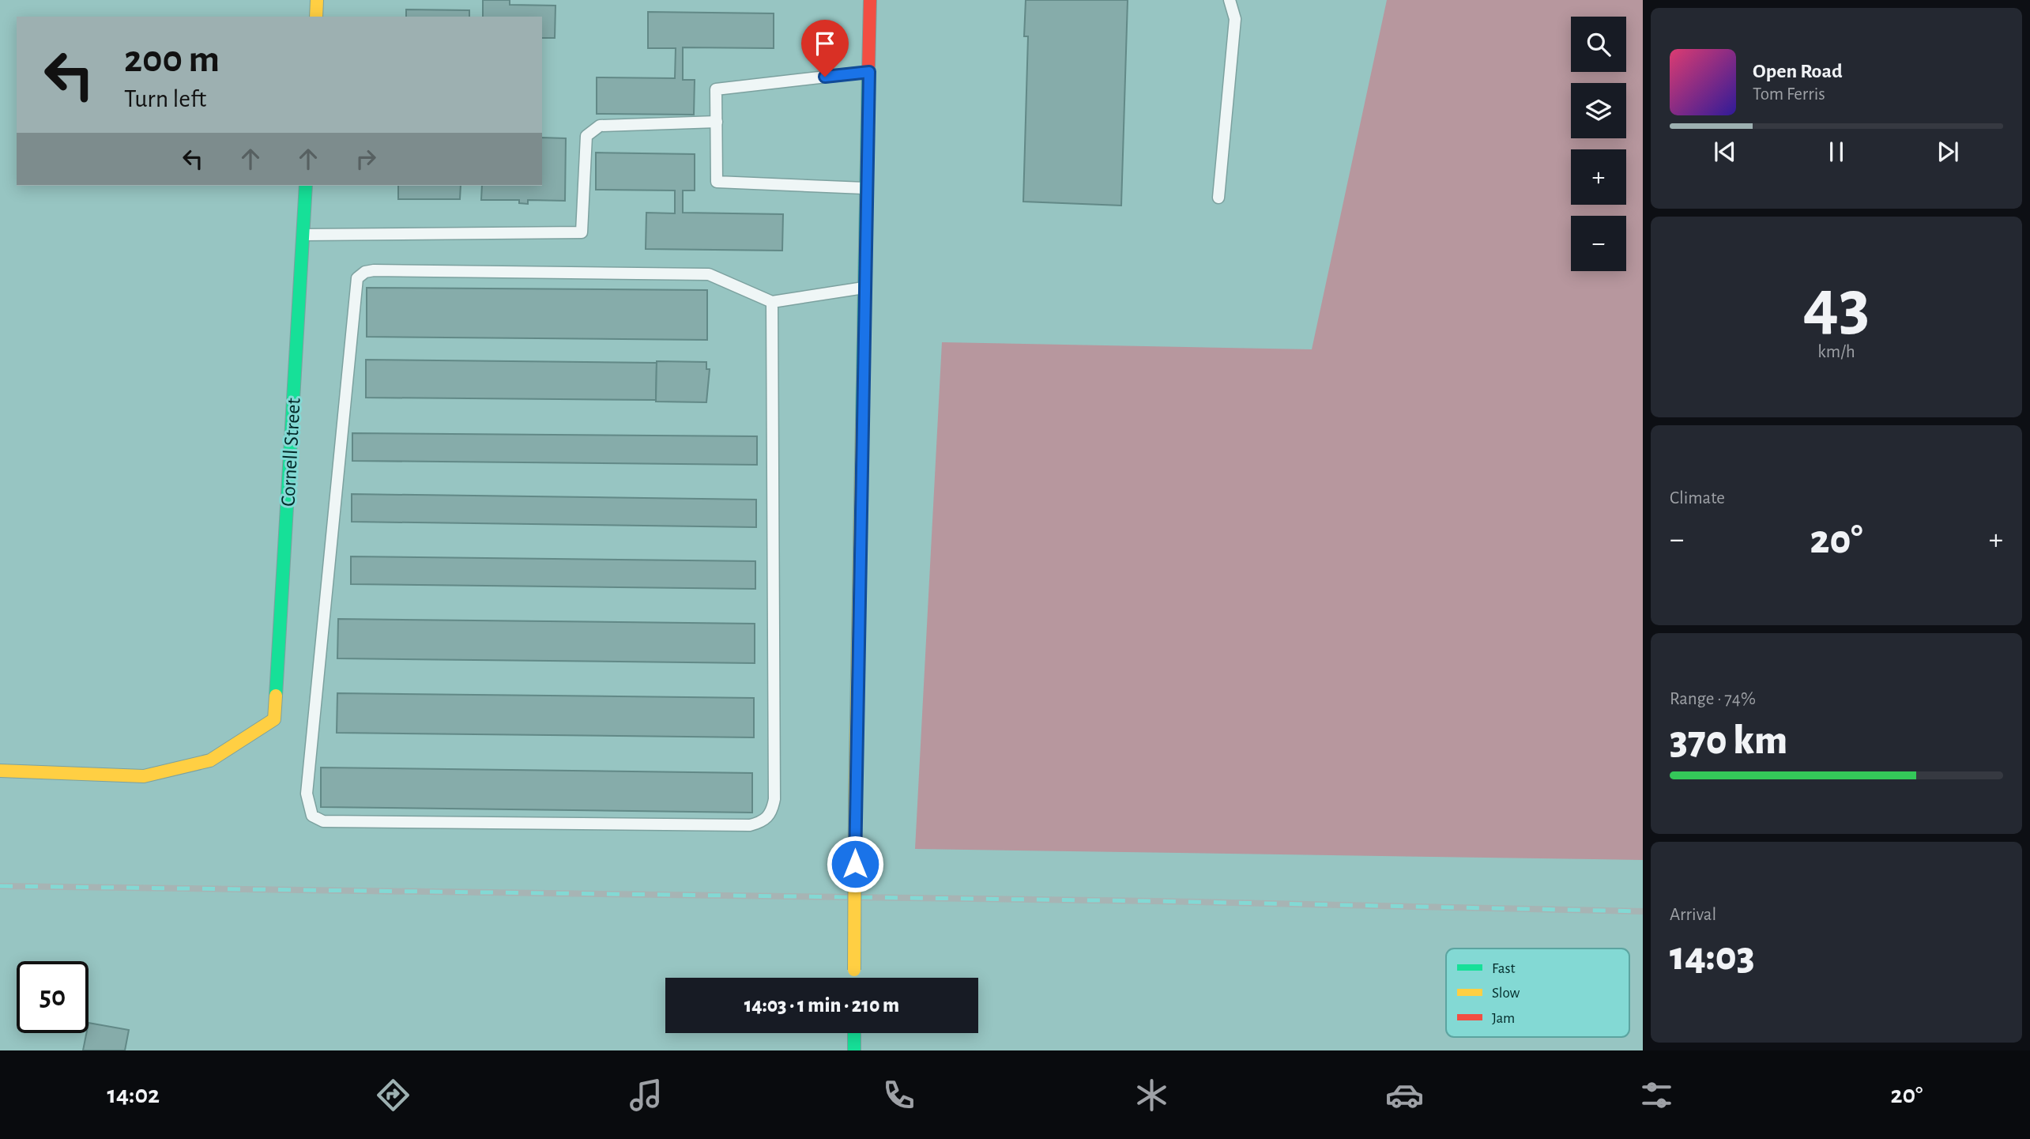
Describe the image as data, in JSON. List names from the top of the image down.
{
  "streets": {
    "main road": ["Cornell Street"]
  },
  "legend": ["Fast", "Slow", "Jam"],
  "page": {
    "map_buttons": ["+", "−"],
    "turn": ["200 m", "Turn left"],
    "song": ["Open Road", "Tom Ferris"],
    "tile": [
      ["43", "km/h"],
      "Climate",
      ["Range · 74%", "370 km"],
      ["Arrival", "14:03"]
    ],
    "heat": ["−", "20°", "+"],
    "limit": "50",
    "trip": "14:03 · 1 min · 210 m",
    "tabs": ["14:02", "20°"]
  }
}
